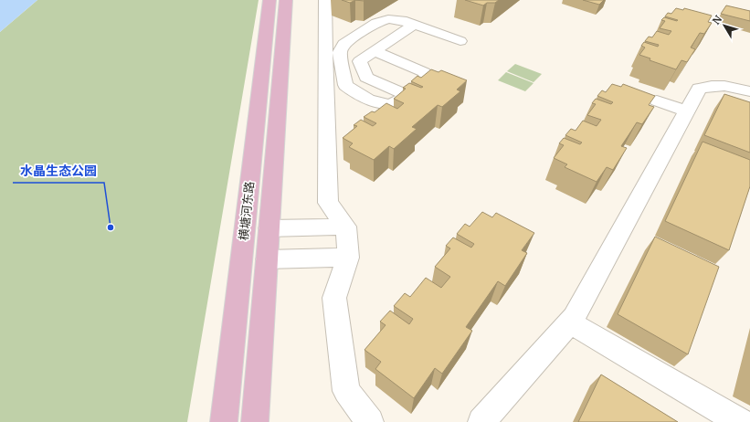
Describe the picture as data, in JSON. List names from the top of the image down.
{
  "streets": {
    "main road": ["横塘河东路"]
  },
  "places": ["水晶生态公园"],
  "north": "top left"
}
